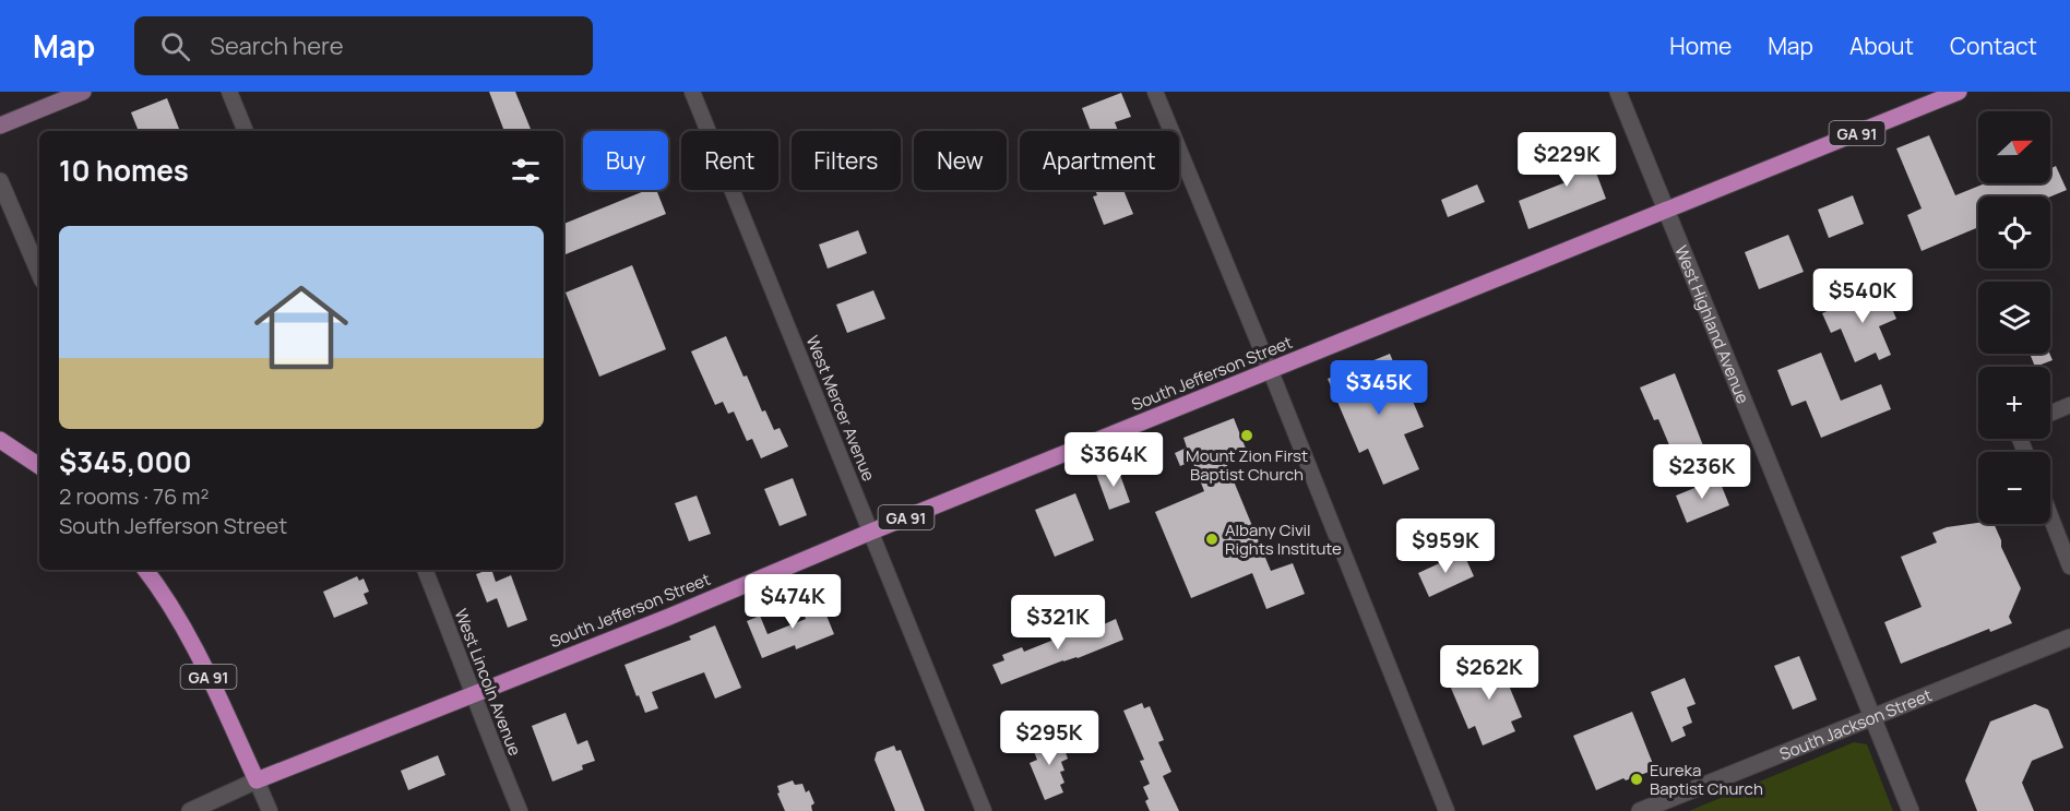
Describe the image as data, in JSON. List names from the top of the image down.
{
  "streets": {
    "main road": ["GA 91", "South Jefferson Street"],
    "street": [
      "West Highland Avenue",
      "West Mercer Avenue",
      "West Lincoln Avenue",
      "South Jackson Street"
    ]
  },
  "crossings": [
    ["GA 91", "South Jefferson Street"],
    ["West Highland Avenue", "South Jefferson Street"],
    ["West Highland Avenue", "South Jackson Street"],
    ["South Jefferson Street", "West Mercer Avenue"],
    ["South Jefferson Street", "West Lincoln Avenue"]
  ],
  "places": ["Mount Zion First Baptist Church", "Albany Civil Rights Institute", "Eureka Baptist Church"],
  "north": "right",
  "page": {
    "header": "Map",
    "search": "Search here",
    "nav": [
      "Home",
      "Map",
      "About",
      "Contact"
    ],
    "map_buttons": ["+", "−"],
    "chip": [
      "Buy",
      "Rent",
      "Filters",
      "New",
      "Apartment"
    ],
    "heading": "10 homes",
    "price": [
      "$229K",
      "$540K",
      "$345K",
      "$364K",
      "$236K",
      "$959K",
      "$474K",
      "$321K",
      "$262K",
      "$295K"
    ],
    "list": [
      {
        "name": "$345,000",
        "note": "2 rooms · 76 m² · South Jefferson Street"
      }
    ]
  }
}
